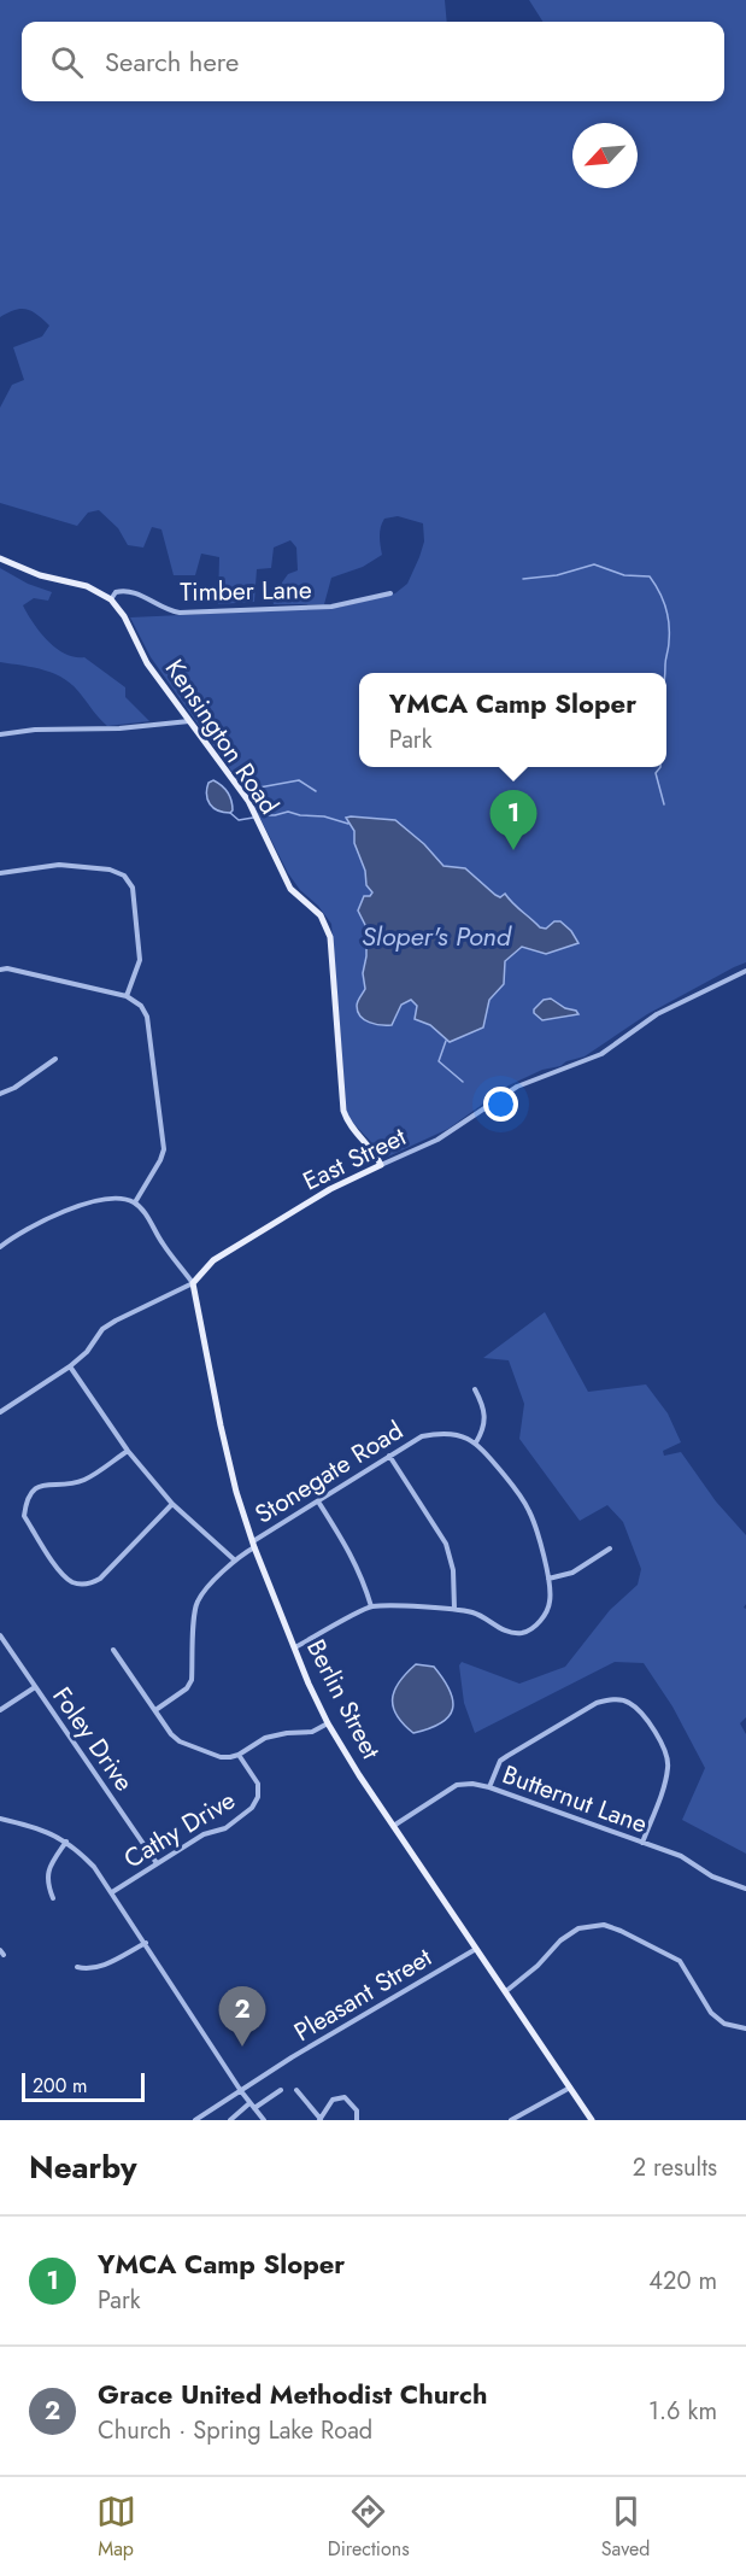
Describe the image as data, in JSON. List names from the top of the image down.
{
  "streets": {
    "main road": ["Kensington Road", "East Street", "Berlin Street"],
    "street": [
      "Timber Lane",
      "Stonegate Road",
      "Foley Drive",
      "Butternut Lane",
      "Cathy Drive",
      "Pleasant Street"
    ]
  },
  "crossings": [
    ["Timber Lane", "Kensington Road"],
    ["Kensington Road", "East Street"],
    ["East Street", "Berlin Street"],
    ["Stonegate Road", "Berlin Street"],
    ["Berlin Street", "Butternut Lane"],
    ["Berlin Street", "Pleasant Street"],
    ["Foley Drive", "Cathy Drive"]
  ],
  "water": ["Sloper's Pond"],
  "scale_bar": "200 m",
  "north": "bottom left",
  "page": {
    "search": "Search here",
    "popup": ["YMCA Camp Sloper", "Park"],
    "pins": ["1", "2"],
    "scale": "200 m",
    "heading": ["Nearby", "2 results"],
    "list": [
      {
        "mark": "1",
        "name": "YMCA Camp Sloper",
        "note": "Park",
        "value": "420 m"
      },
      {
        "mark": "2",
        "name": "Grace United Methodist Church",
        "note": "Church · Spring Lake Road",
        "value": "1.6 km"
      }
    ],
    "nav": ["Map", "Directions", "Saved"]
  }
}
